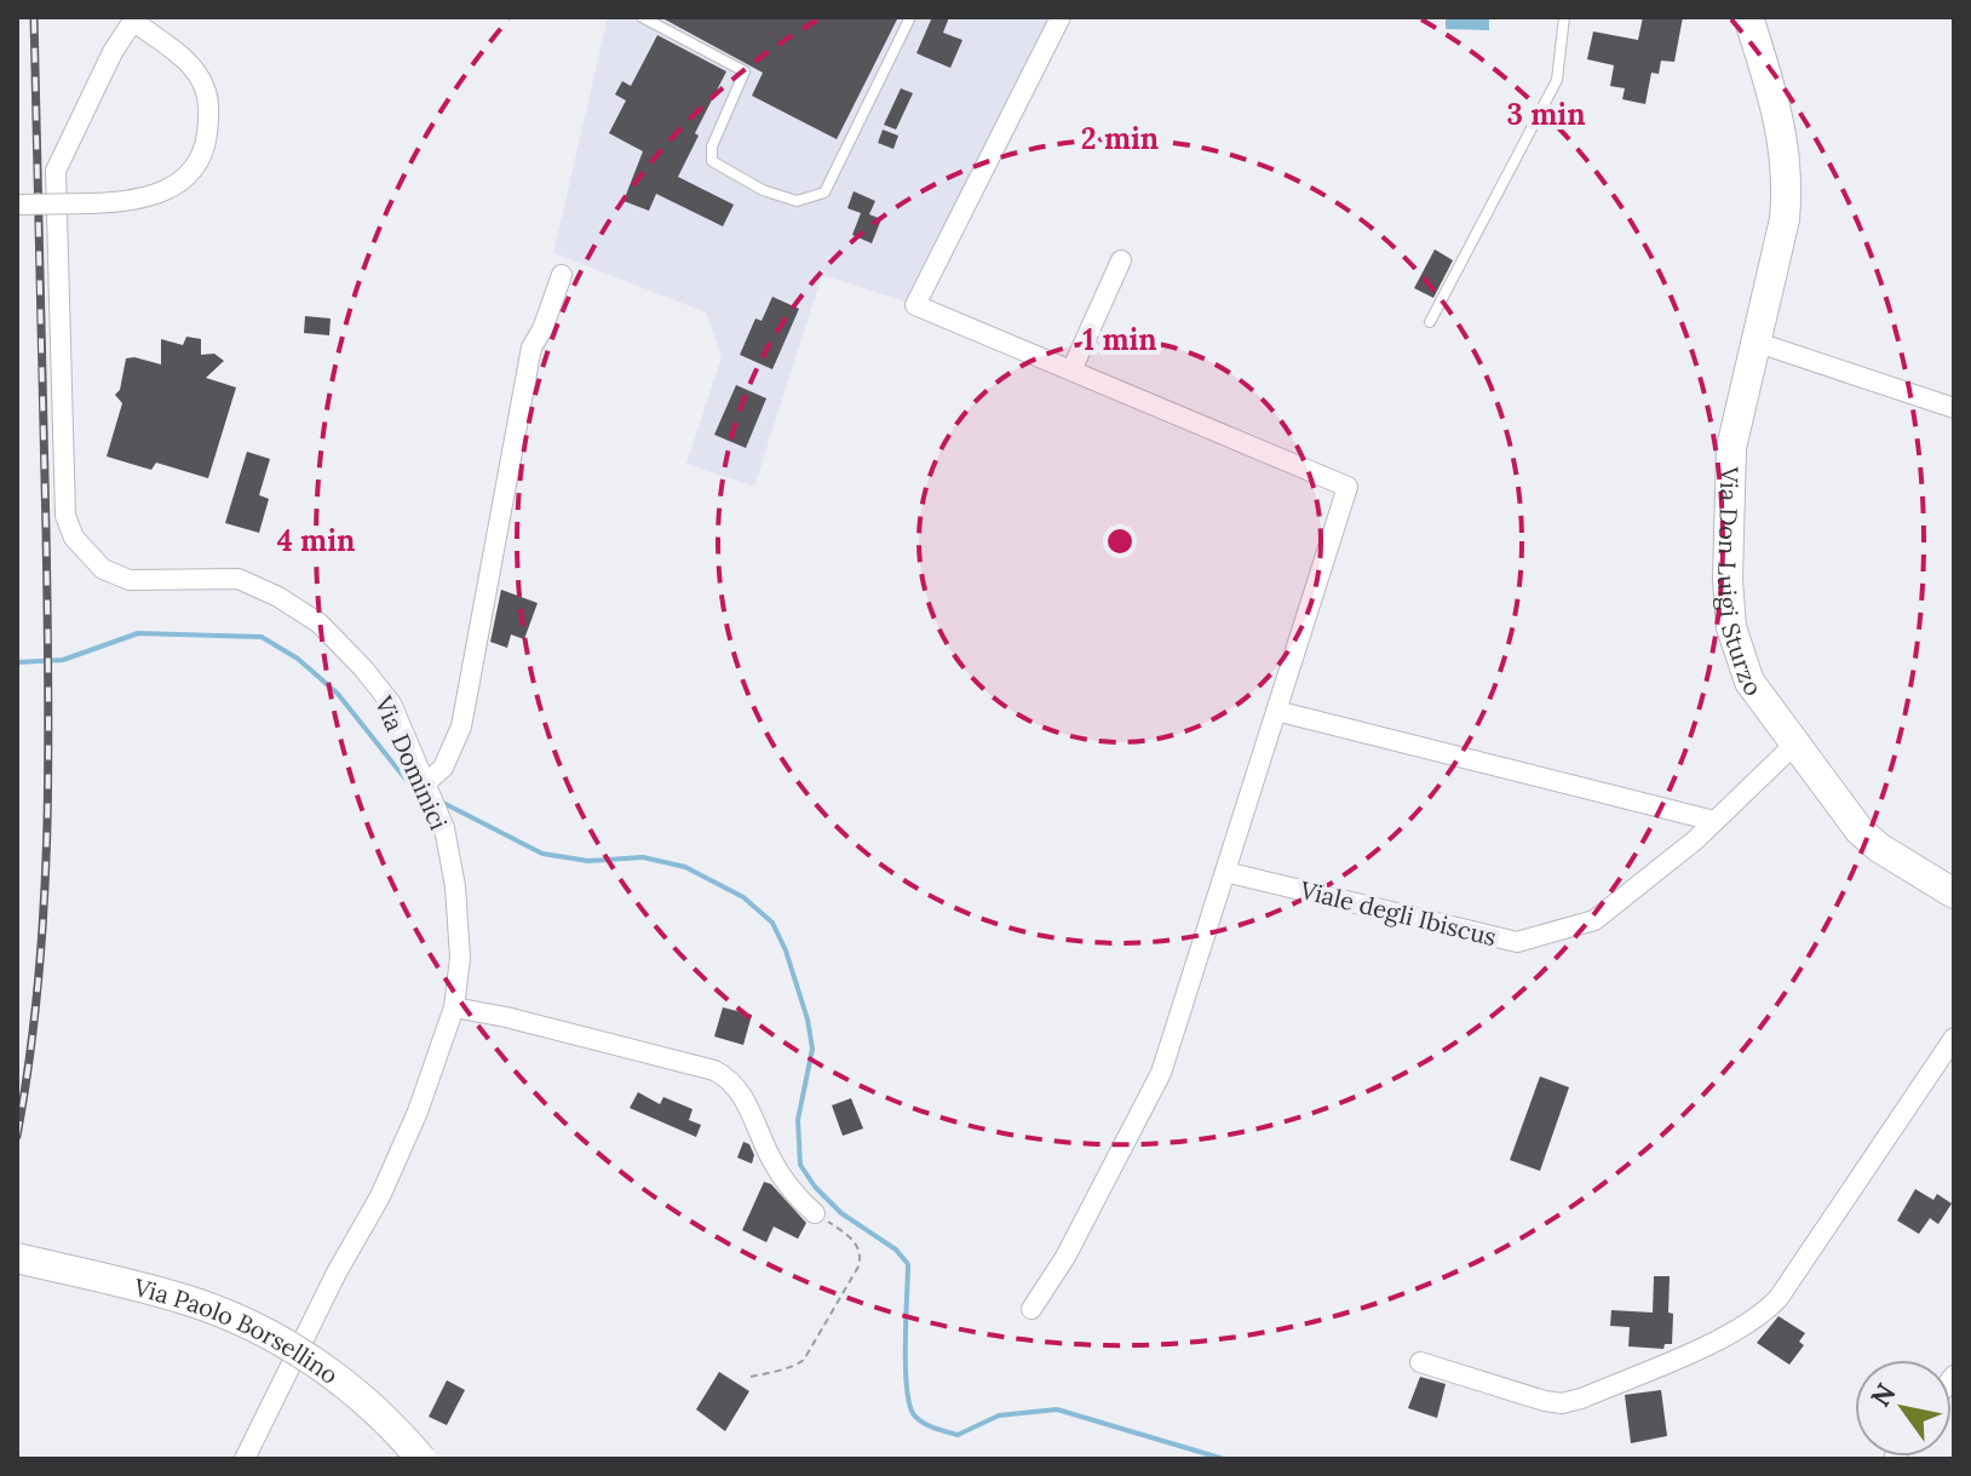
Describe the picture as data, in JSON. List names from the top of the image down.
{
  "streets": {
    "street": [
      "Via Don Luigi Sturzo",
      "Via Dominici",
      "Viale degli Ibiscus",
      "Via Paolo Borsellino"
    ]
  },
  "crossings": [
    ["Via Don Luigi Sturzo", "Viale degli Ibiscus"]
  ],
  "north": "top left",
  "rings": [
    "3 min",
    "2 min",
    "1 min",
    "4 min"
  ]
}
